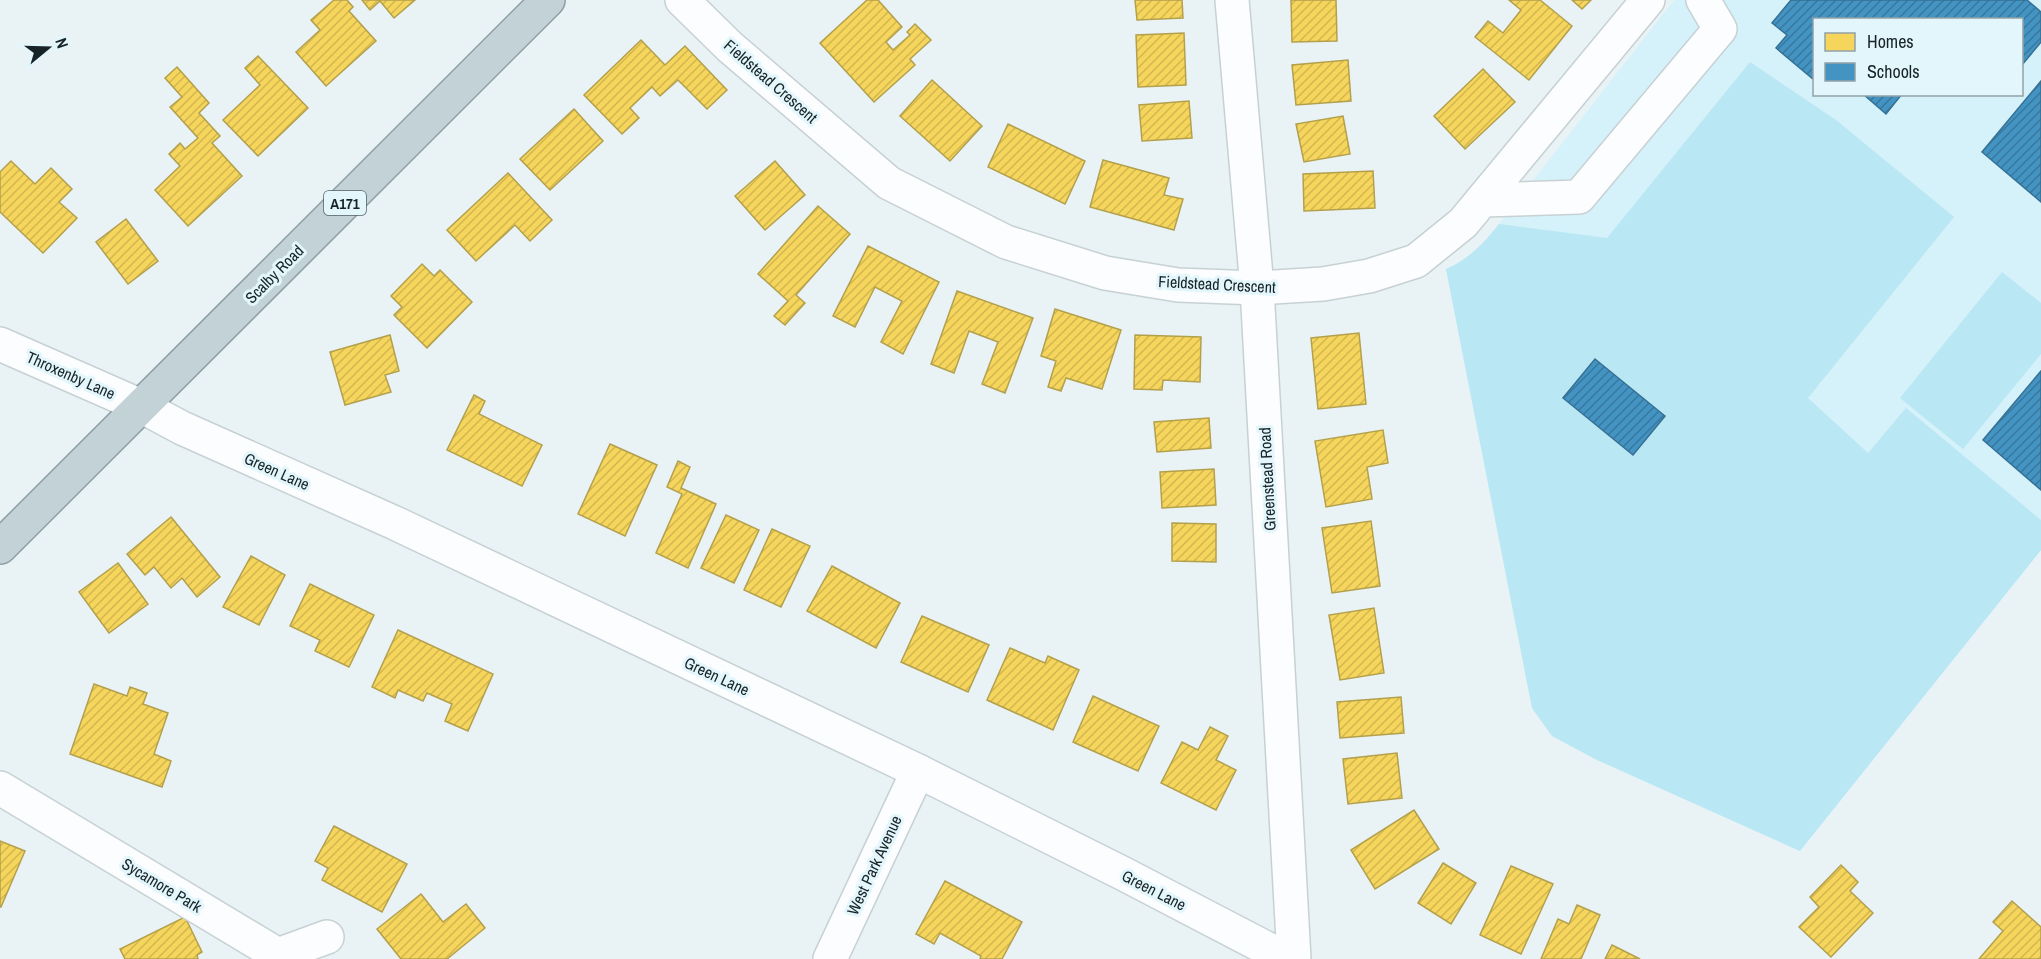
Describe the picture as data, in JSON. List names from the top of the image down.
{
  "streets": {
    "highway": ["A171", "Scalby Road"],
    "street": [
      "Fieldstead Crescent",
      "Throxenby Lane",
      "Green Lane",
      "Greenstead Road",
      "West Park Avenue",
      "Sycamore Park"
    ]
  },
  "crossings": [
    ["Fieldstead Crescent", "Greenstead Road"],
    ["Scalby Road", "Throxenby Lane"],
    ["Scalby Road", "Green Lane"],
    ["Throxenby Lane", "Green Lane"],
    ["Green Lane", "West Park Avenue"]
  ],
  "legend": ["Homes", "Schools"],
  "north": "right"
}
